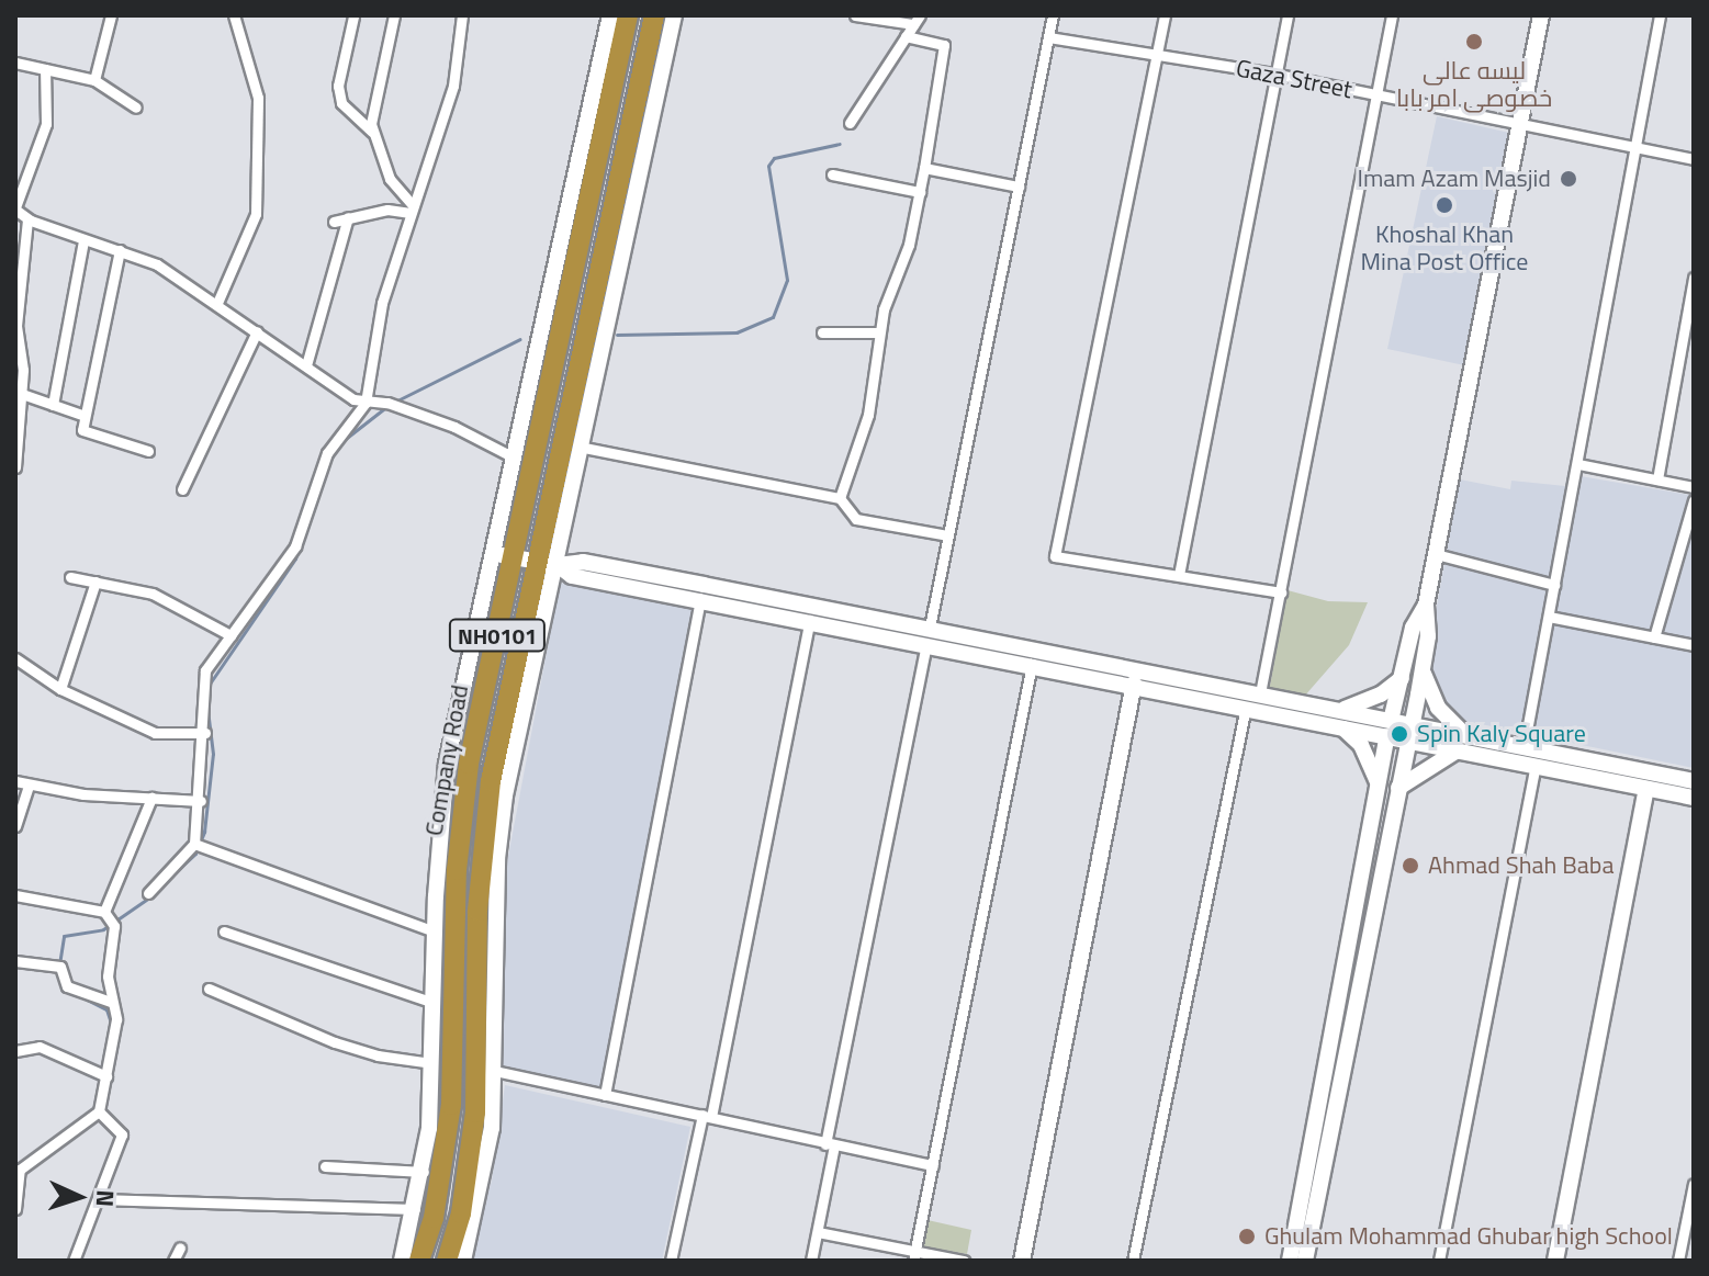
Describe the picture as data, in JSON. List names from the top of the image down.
{
  "streets": {
    "highway": ["NH0101", "Company Road"],
    "street": ["Gaza Street"]
  },
  "places": [
    "لیسه عالی خصوصی امر بابا",
    "Imam Azam Masjid",
    "Khoshal Khan Mina Post Office",
    "Spin Kaly Square",
    "Ahmad Shah Baba",
    "Ghulam Mohammad Ghubar high School"
  ],
  "north": "right"
}
